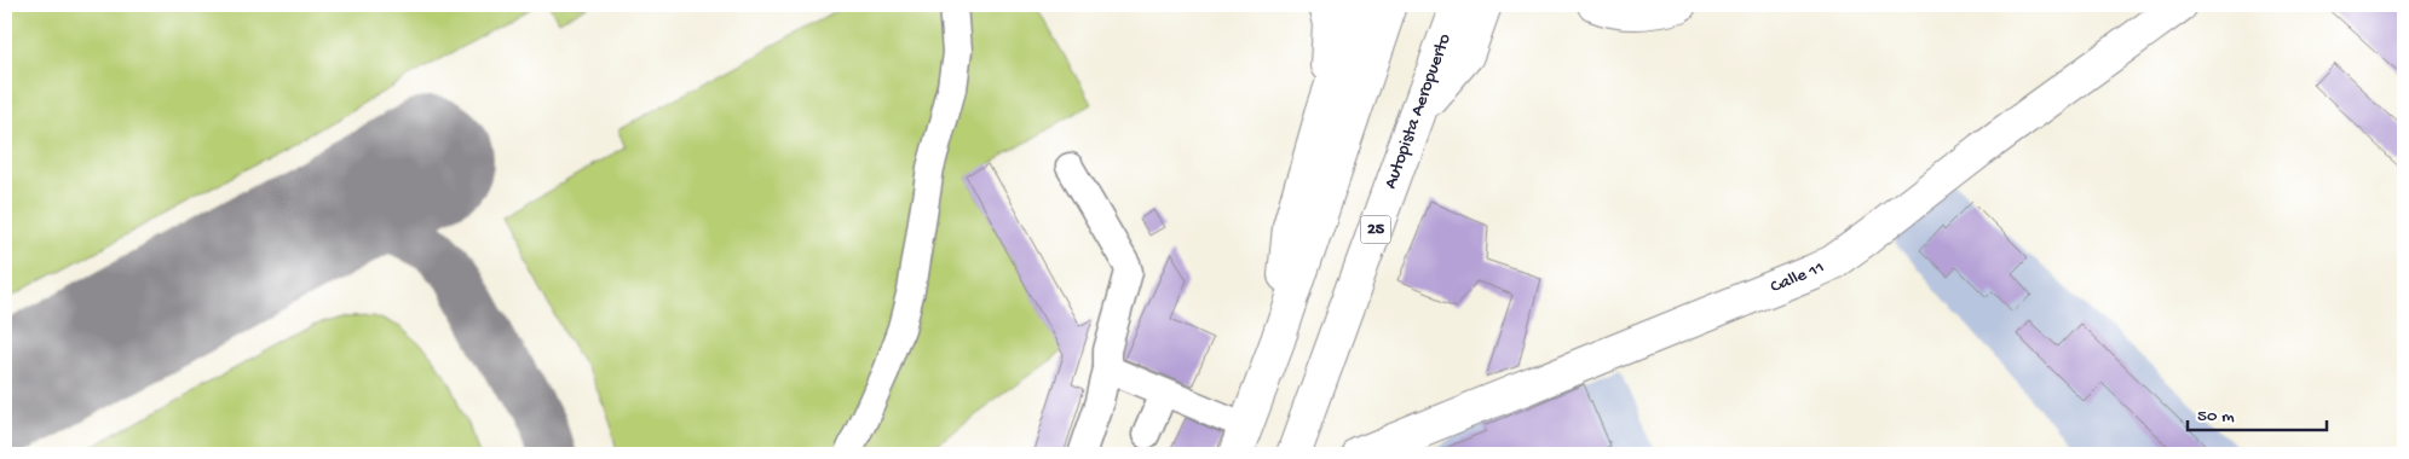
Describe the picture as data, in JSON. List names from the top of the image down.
{
  "streets": {
    "main road": ["Autopista Aeropuerto", "25", "Calle 11"]
  },
  "scale_bar": "50 m"
}
